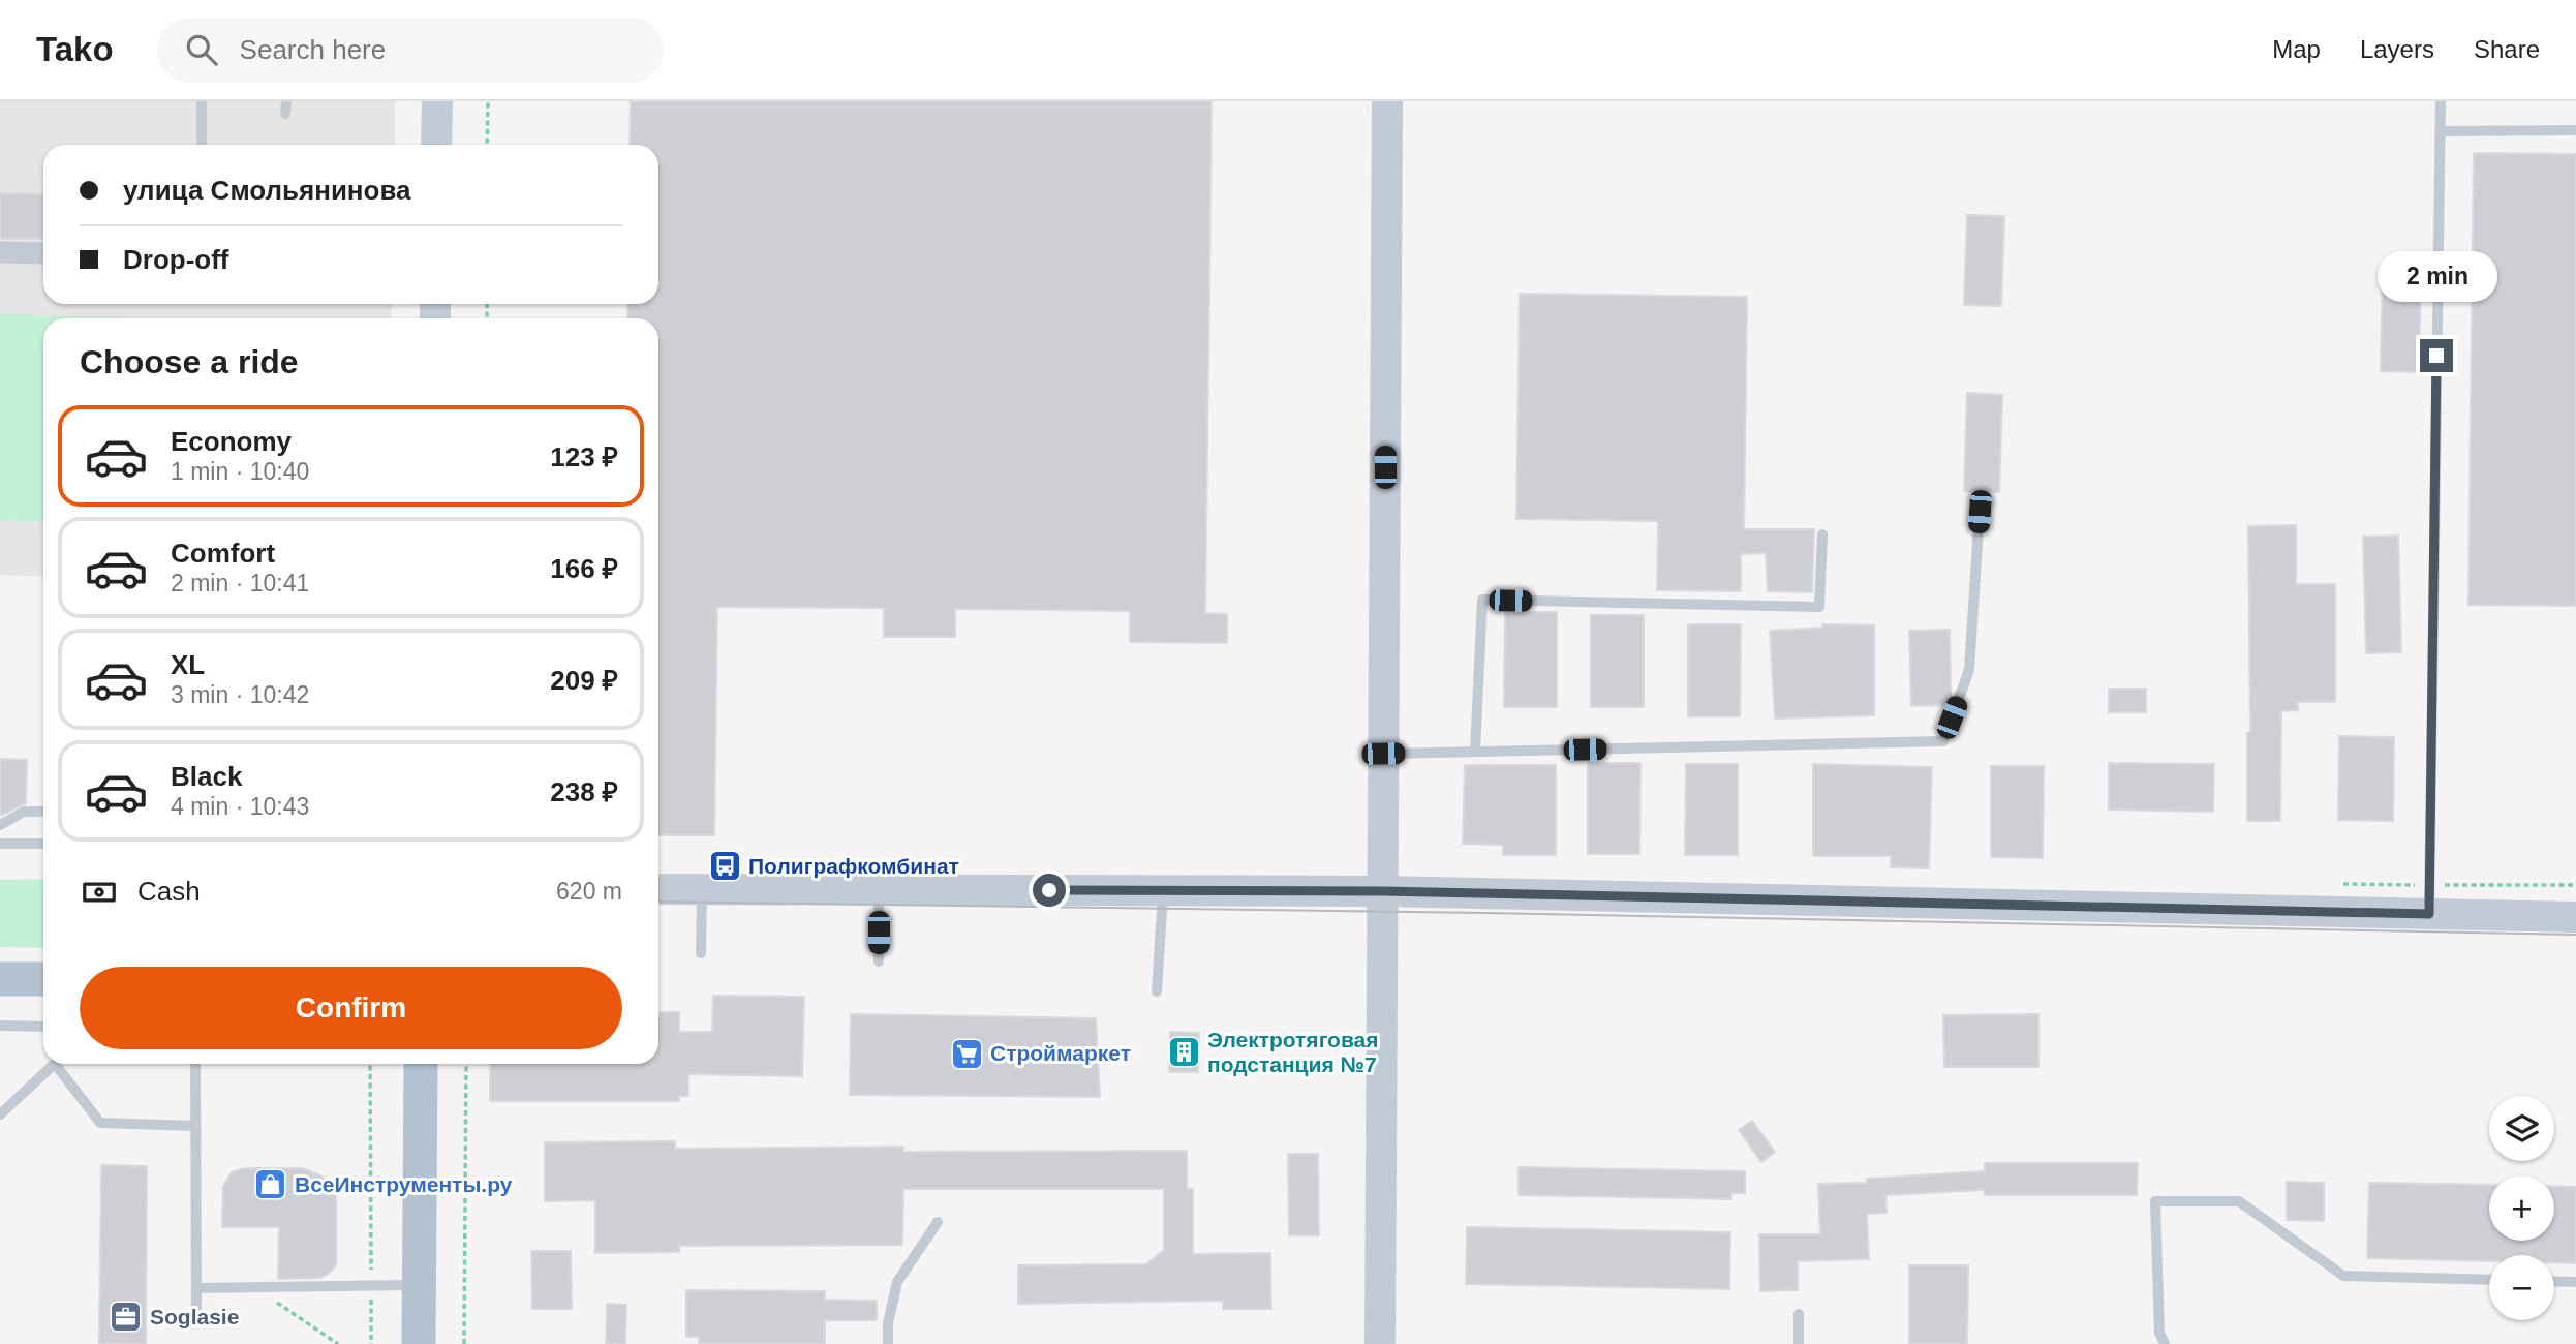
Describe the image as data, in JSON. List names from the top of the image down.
{
  "places": {
    "bus stop": ["Полиграфкомбинат"],
    "building": ["Электротяговая подстанция №7"],
    "supermarket": ["Строймаркет"],
    "shop": ["ВсеИнструменты.ру"],
    "office": ["Soglasie"]
  },
  "page": {
    "header": "Tako",
    "search": "Search here",
    "nav": ["Map", "Layers", "Share"],
    "banner": ["улица Смольянинова", "Drop-off"],
    "bubble": "2 min",
    "heading": "Choose a ride",
    "list": [
      {
        "name": "Economy",
        "note": "1 min · 10:40",
        "value": "123 ₽"
      },
      {
        "name": "Comfort",
        "note": "2 min · 10:41",
        "value": "166 ₽"
      },
      {
        "name": "XL",
        "note": "3 min · 10:42",
        "value": "209 ₽"
      },
      {
        "name": "Black",
        "note": "4 min · 10:43",
        "value": "238 ₽"
      }
    ],
    "pay": ["Cash", "620 m"],
    "buttons": "Confirm",
    "map_buttons": ["+", "−"]
  }
}
